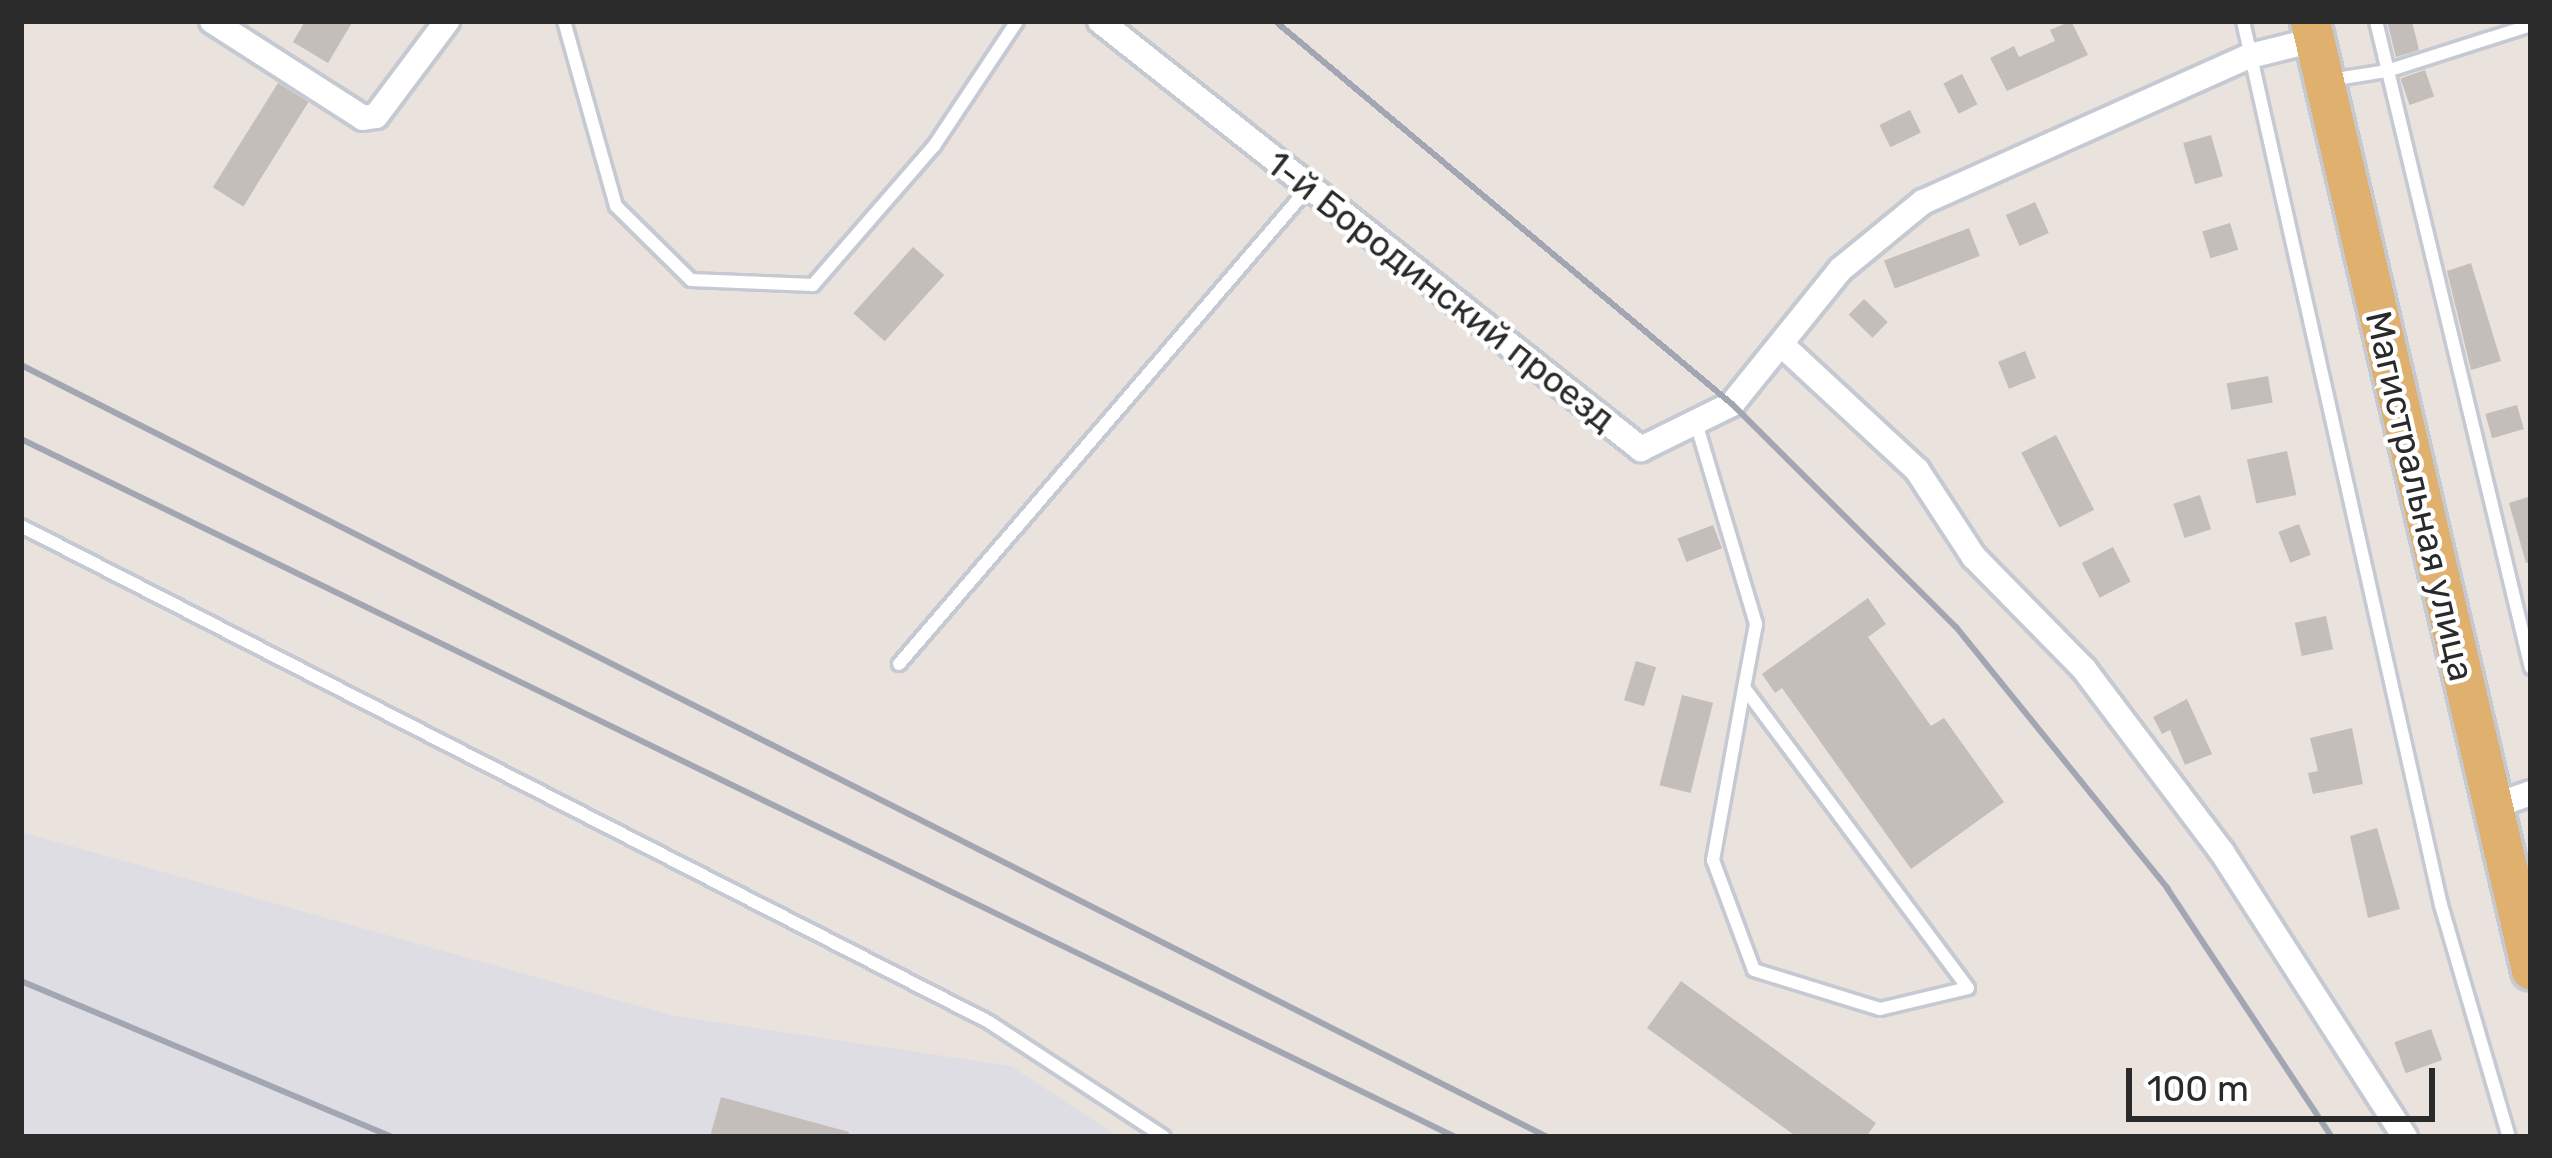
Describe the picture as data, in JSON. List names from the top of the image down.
{
  "streets": {
    "main road": ["Магистральная улица"],
    "street": ["1-й Бородинский проезд"]
  },
  "crossings": [
    ["1-й Бородинский проезд", "Магистральная улица"]
  ],
  "scale_bar": "100 m"
}
